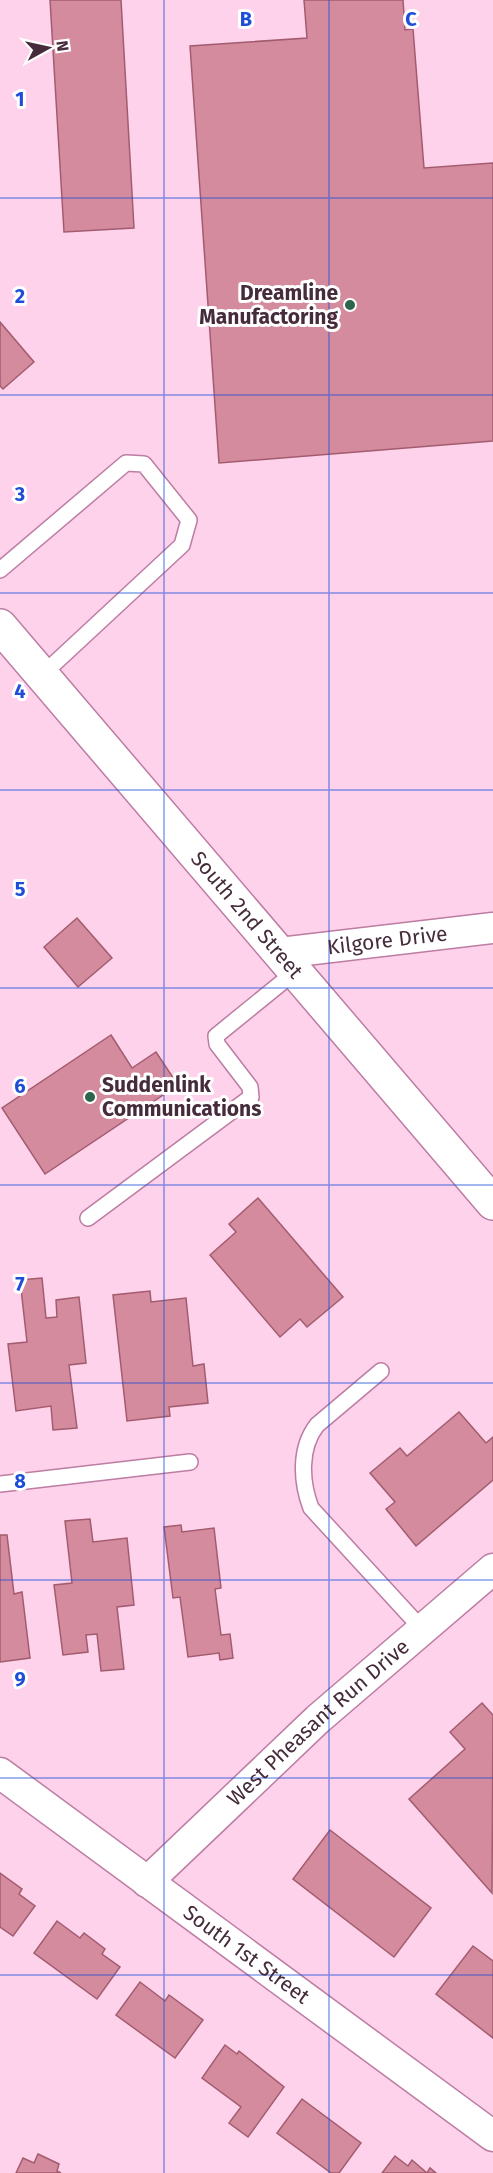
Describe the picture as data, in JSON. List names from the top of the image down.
{
  "streets": {
    "main road": ["South 2nd Street"],
    "street": ["Kilgore Drive", "West Pheasant Run Drive", "South 1st Street"]
  },
  "crossings": [
    ["South 2nd Street", "Kilgore Drive"],
    ["West Pheasant Run Drive", "South 1st Street"]
  ],
  "places": ["Dreamline Manufactoring", "Suddenlink Communications"],
  "north": "right",
  "grid": {
    "columns": ["B", "C"],
    "rows": [
      "1",
      "2",
      "3",
      "4",
      "5",
      "6",
      "7",
      "8",
      "9"
    ]
  }
}
